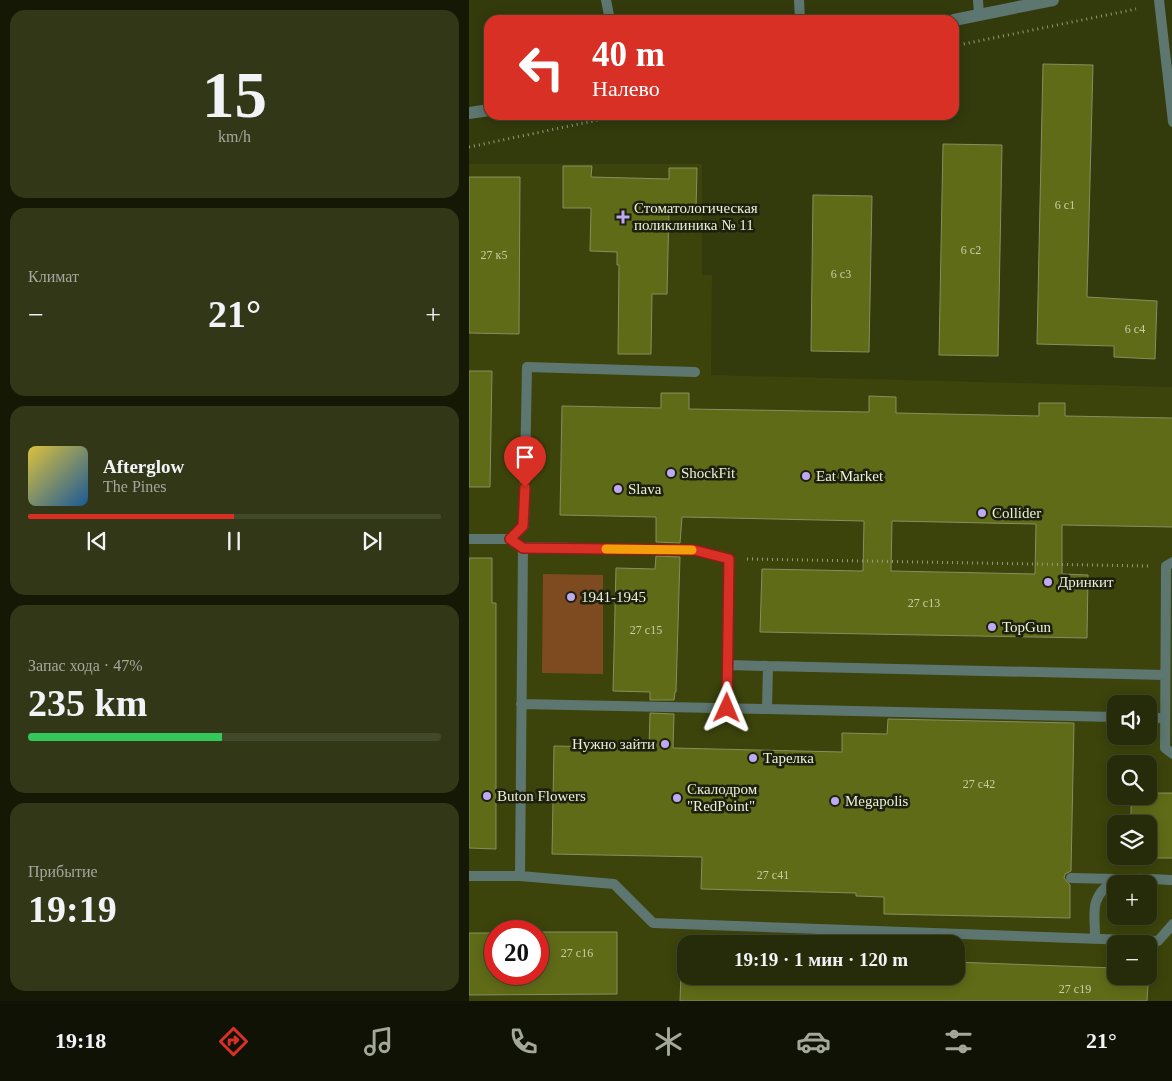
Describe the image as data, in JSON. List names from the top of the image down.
{
  "places": {
    "health": ["Стоматологическая поликлиника № 11"],
    "other": [
      "ShockFit",
      "Eat Market",
      "Slava",
      "Collider",
      "Дринкит",
      "1941-1945",
      "TopGun",
      "Нужно зайти",
      "Тарелка",
      "Buton Flowers",
      "Скалодром \"RedPoint\"",
      "Megapolis"
    ]
  },
  "house_numbers": [
    "6 с1",
    "6 с2",
    "27 к5",
    "6 с3",
    "6 с4",
    "27 с13",
    "27 с15",
    "27 с42",
    "27 с41",
    "27 с16",
    "27 с19"
  ],
  "page": {
    "tile": [
      ["15", "km/h"],
      "Климат",
      ["Запас хода · 47%", "235 km"],
      ["Прибытие", "19:19"]
    ],
    "turn": ["40 m", "Налево"],
    "heat": ["−", "21°", "+"],
    "song": ["Afterglow", "The Pines"],
    "map_buttons": ["+", "−"],
    "limit": "20",
    "trip": "19:19 · 1 мин · 120 m",
    "tabs": ["19:18", "21°"]
  }
}
